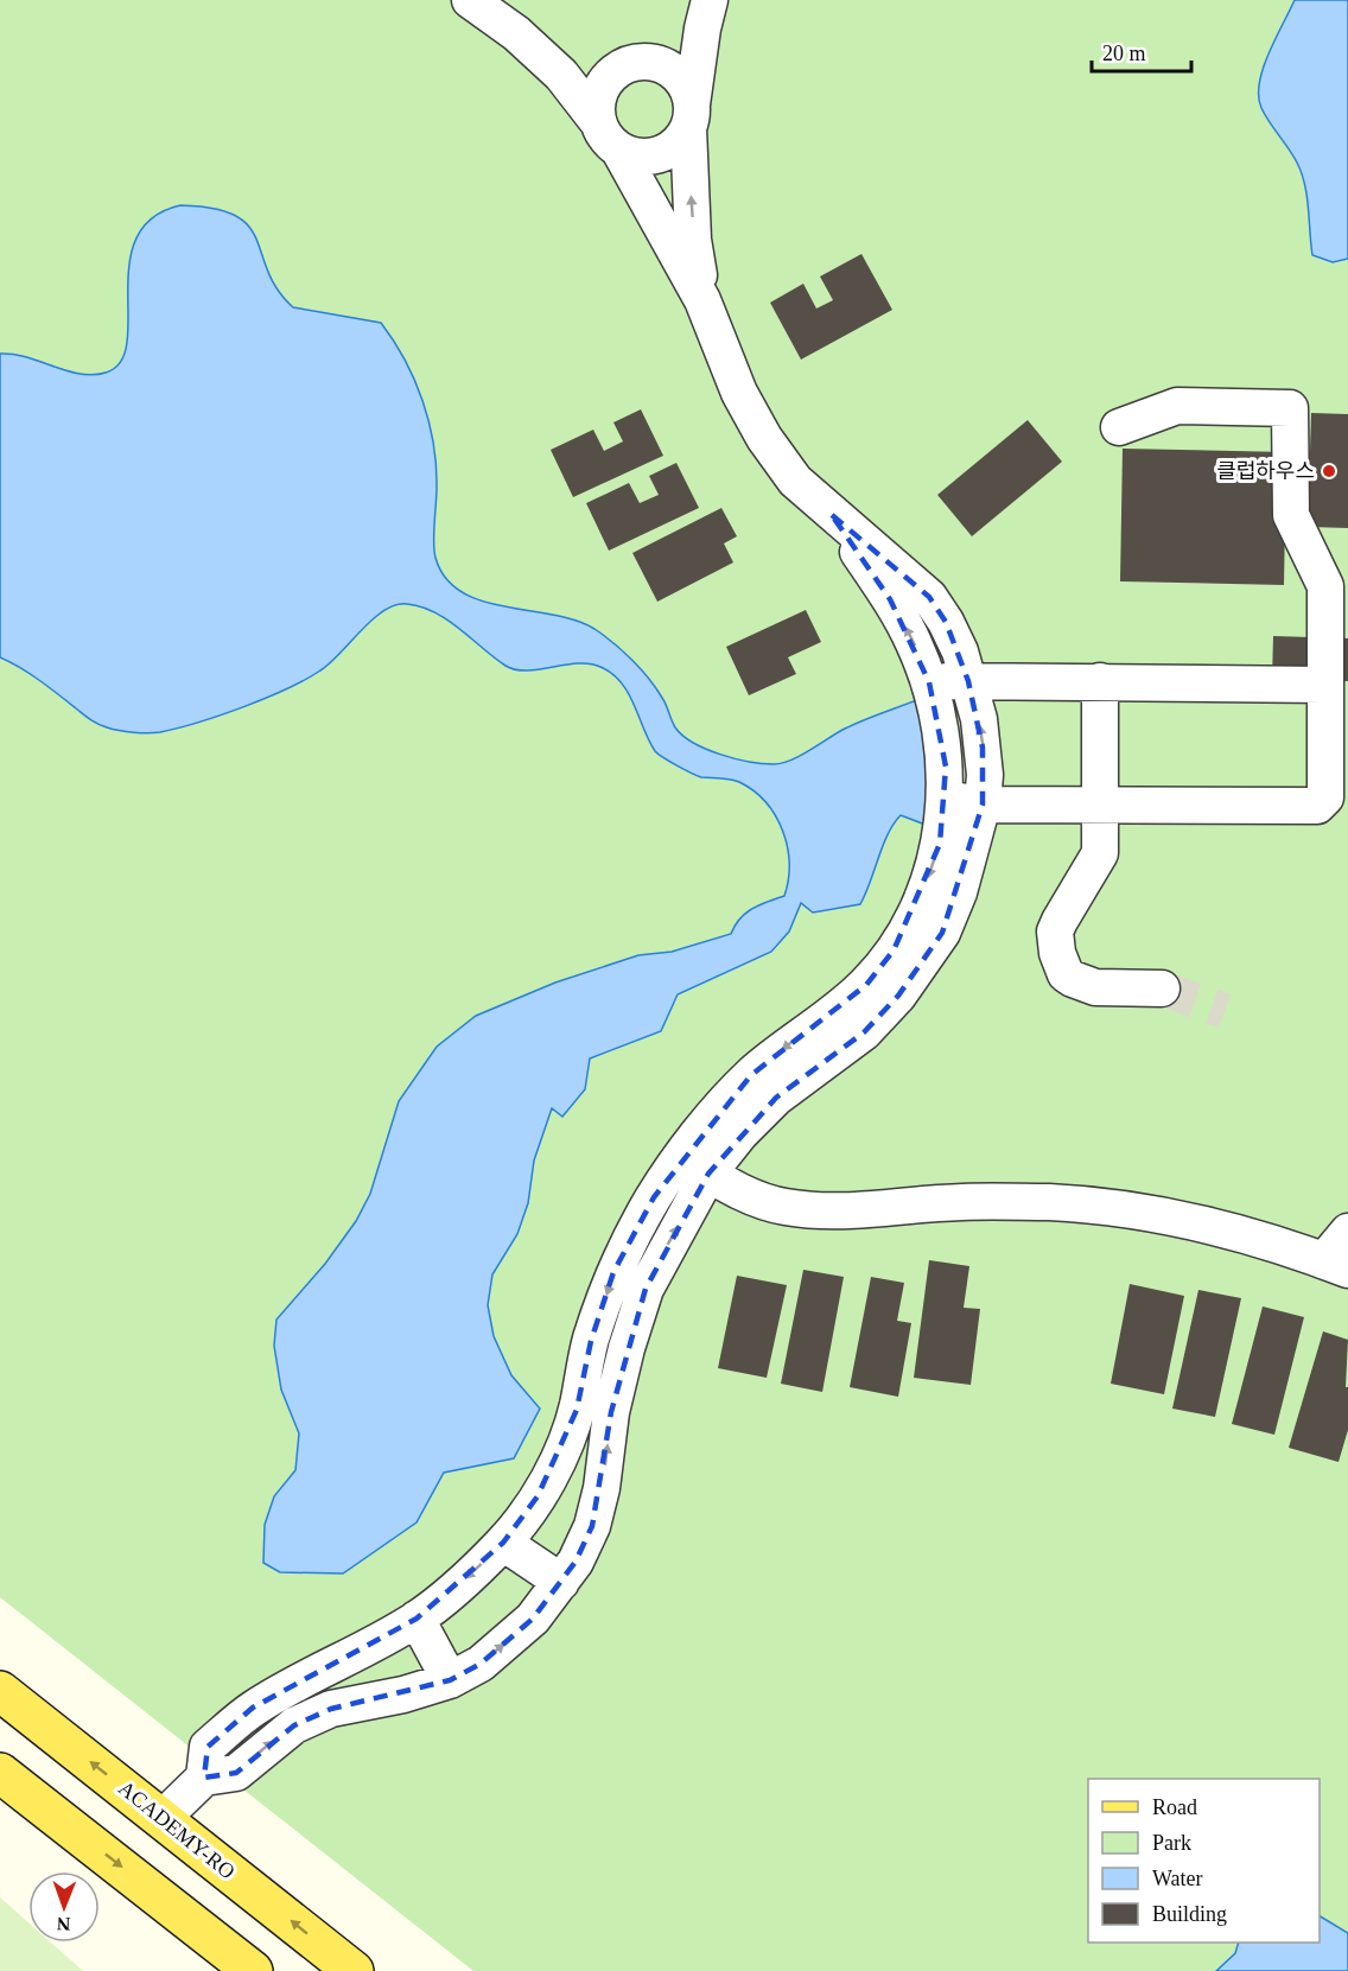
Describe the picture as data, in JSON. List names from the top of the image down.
{
  "streets": {
    "main road": ["ACADEMY-RO"]
  },
  "places": ["클럽하우스"],
  "legend": [
    "Road",
    "Park",
    "Water",
    "Building"
  ],
  "scale_bar": "20 m",
  "north": "bottom"
}
